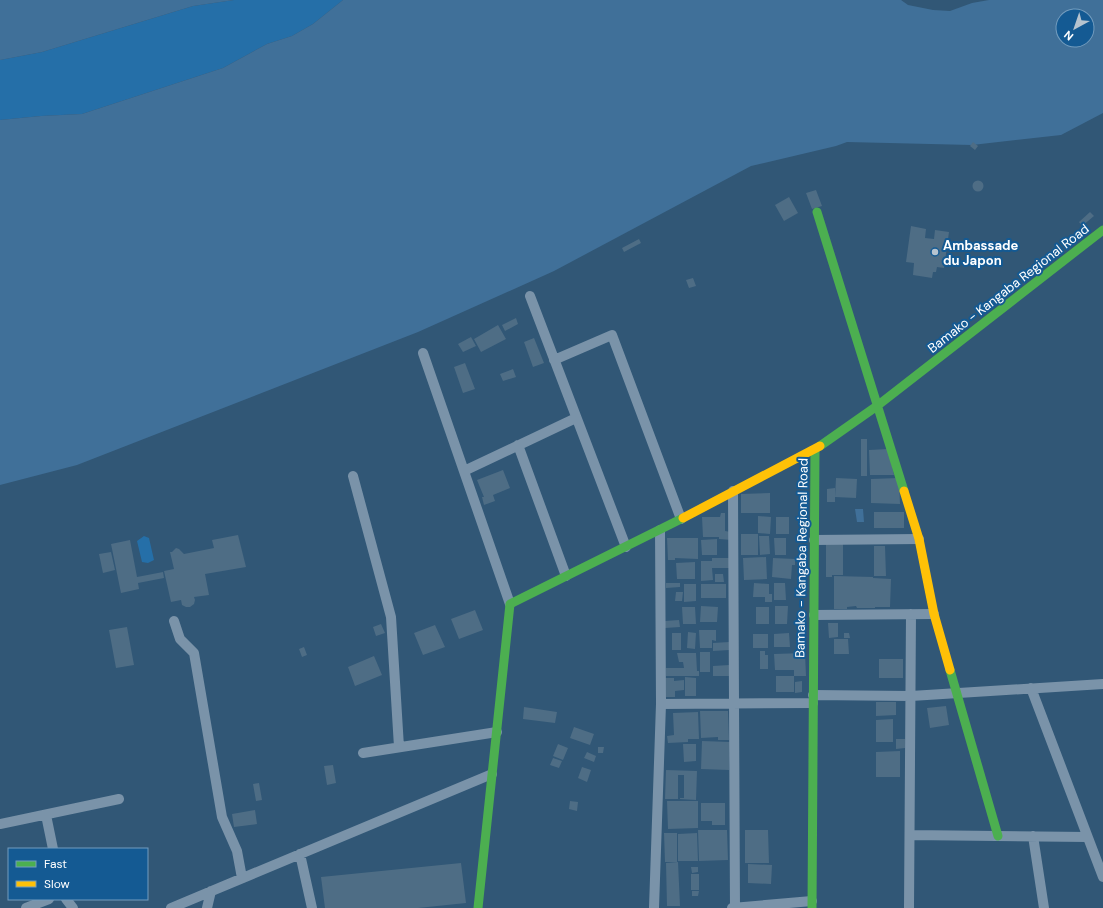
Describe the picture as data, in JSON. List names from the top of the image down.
{
  "streets": {
    "street": ["Bamako - Kangaba Regional Road"]
  },
  "places": ["Ambassade du Japon"],
  "legend": ["Fast", "Slow"],
  "north": "bottom left"
}
